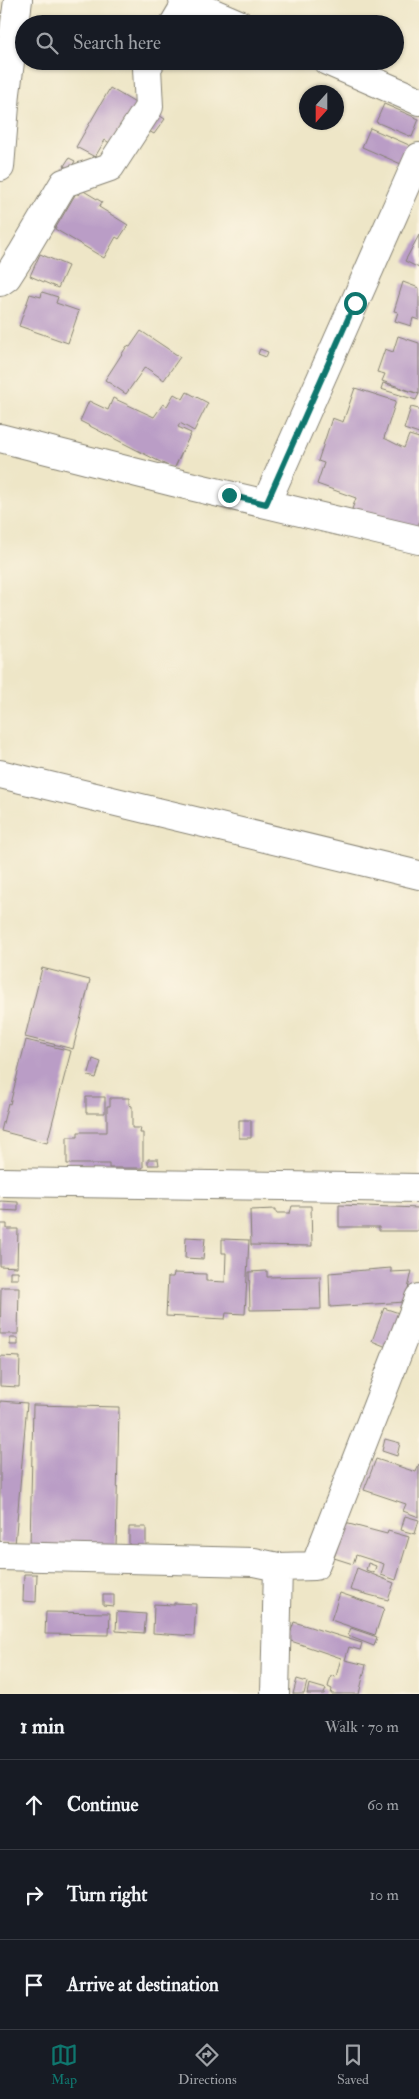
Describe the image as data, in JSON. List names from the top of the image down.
{
  "north": "bottom",
  "page": {
    "search": "Search here",
    "heading": ["1 min", "Walk · 70 m"],
    "list": [
      ["Continue", "60 m"],
      ["Turn right", "10 m"],
      "Arrive at destination"
    ],
    "nav": ["Map", "Directions", "Saved"]
  }
}
